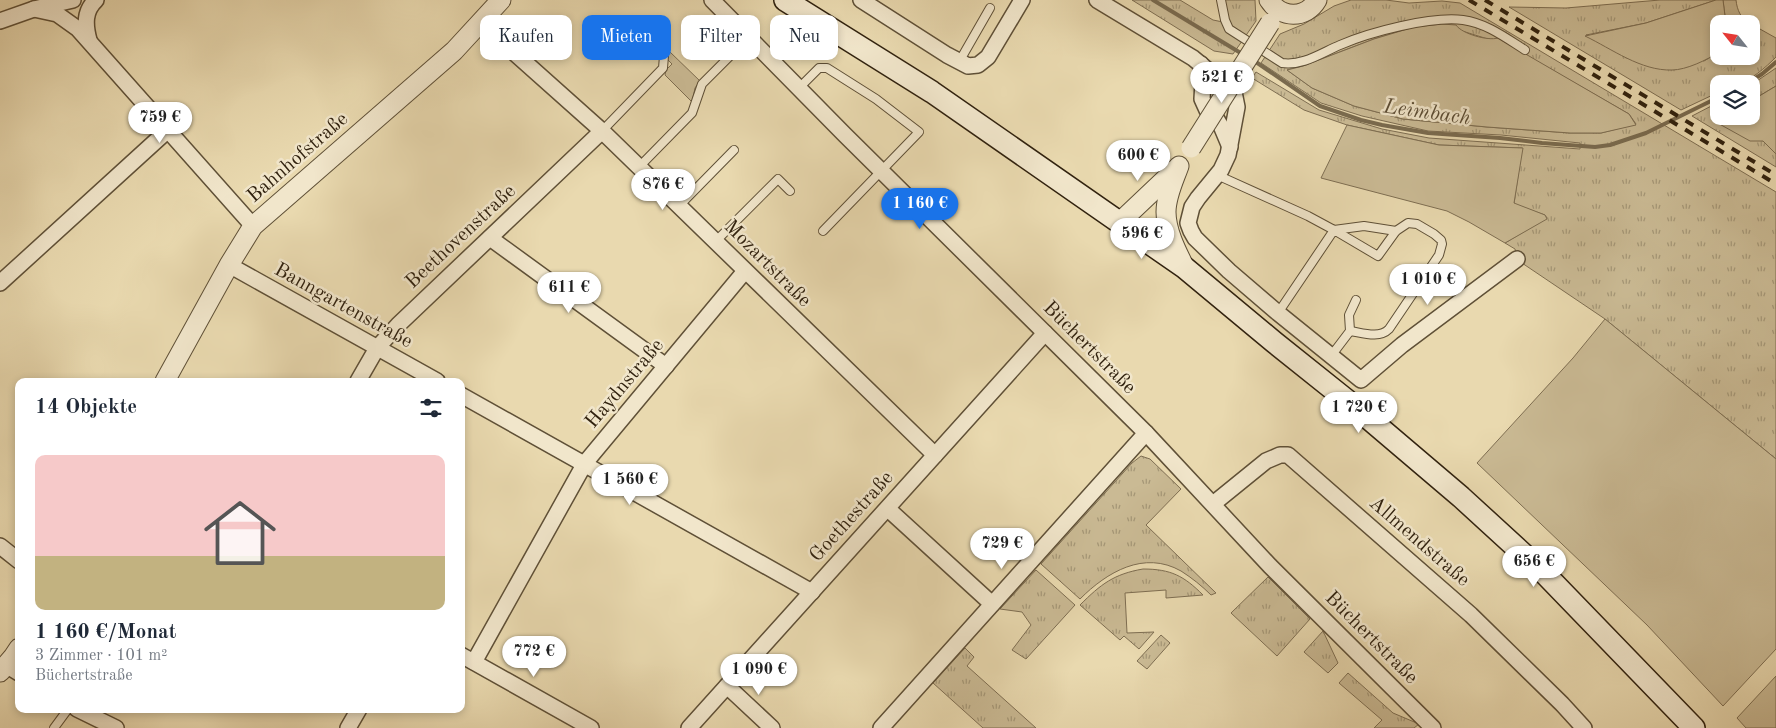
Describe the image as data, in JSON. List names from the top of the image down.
{
  "streets": {
    "street": [
      "Bahnhofstraße",
      "Beethovenstraße",
      "Mozartstraße",
      "Banngartenstraße",
      "Büchertstraße",
      "Haydnstraße",
      "Goethestraße",
      "Allmendstraße"
    ]
  },
  "crossings": [
    ["Bahnhofstraße", "Banngartenstraße"],
    ["Beethovenstraße", "Mozartstraße"],
    ["Beethovenstraße", "Banngartenstraße"],
    ["Mozartstraße", "Haydnstraße"],
    ["Mozartstraße", "Goethestraße"],
    ["Büchertstraße", "Goethestraße"],
    ["Büchertstraße", "Allmendstraße"]
  ],
  "water": ["Leimbach"],
  "north": "top left",
  "page": {
    "chip": [
      "Kaufen",
      "Mieten",
      "Filter",
      "Neu"
    ],
    "price": [
      "521 €",
      "759 €",
      "600 €",
      "876 €",
      "1 160 €",
      "596 €",
      "1 010 €",
      "611 €",
      "1 720 €",
      "1 560 €",
      "729 €",
      "656 €",
      "772 €",
      "1 090 €"
    ],
    "heading": "14 Objekte",
    "list": [
      {
        "name": "1 160 €/Monat",
        "note": "3 Zimmer · 101 m² · Büchertstraße"
      }
    ]
  }
}
